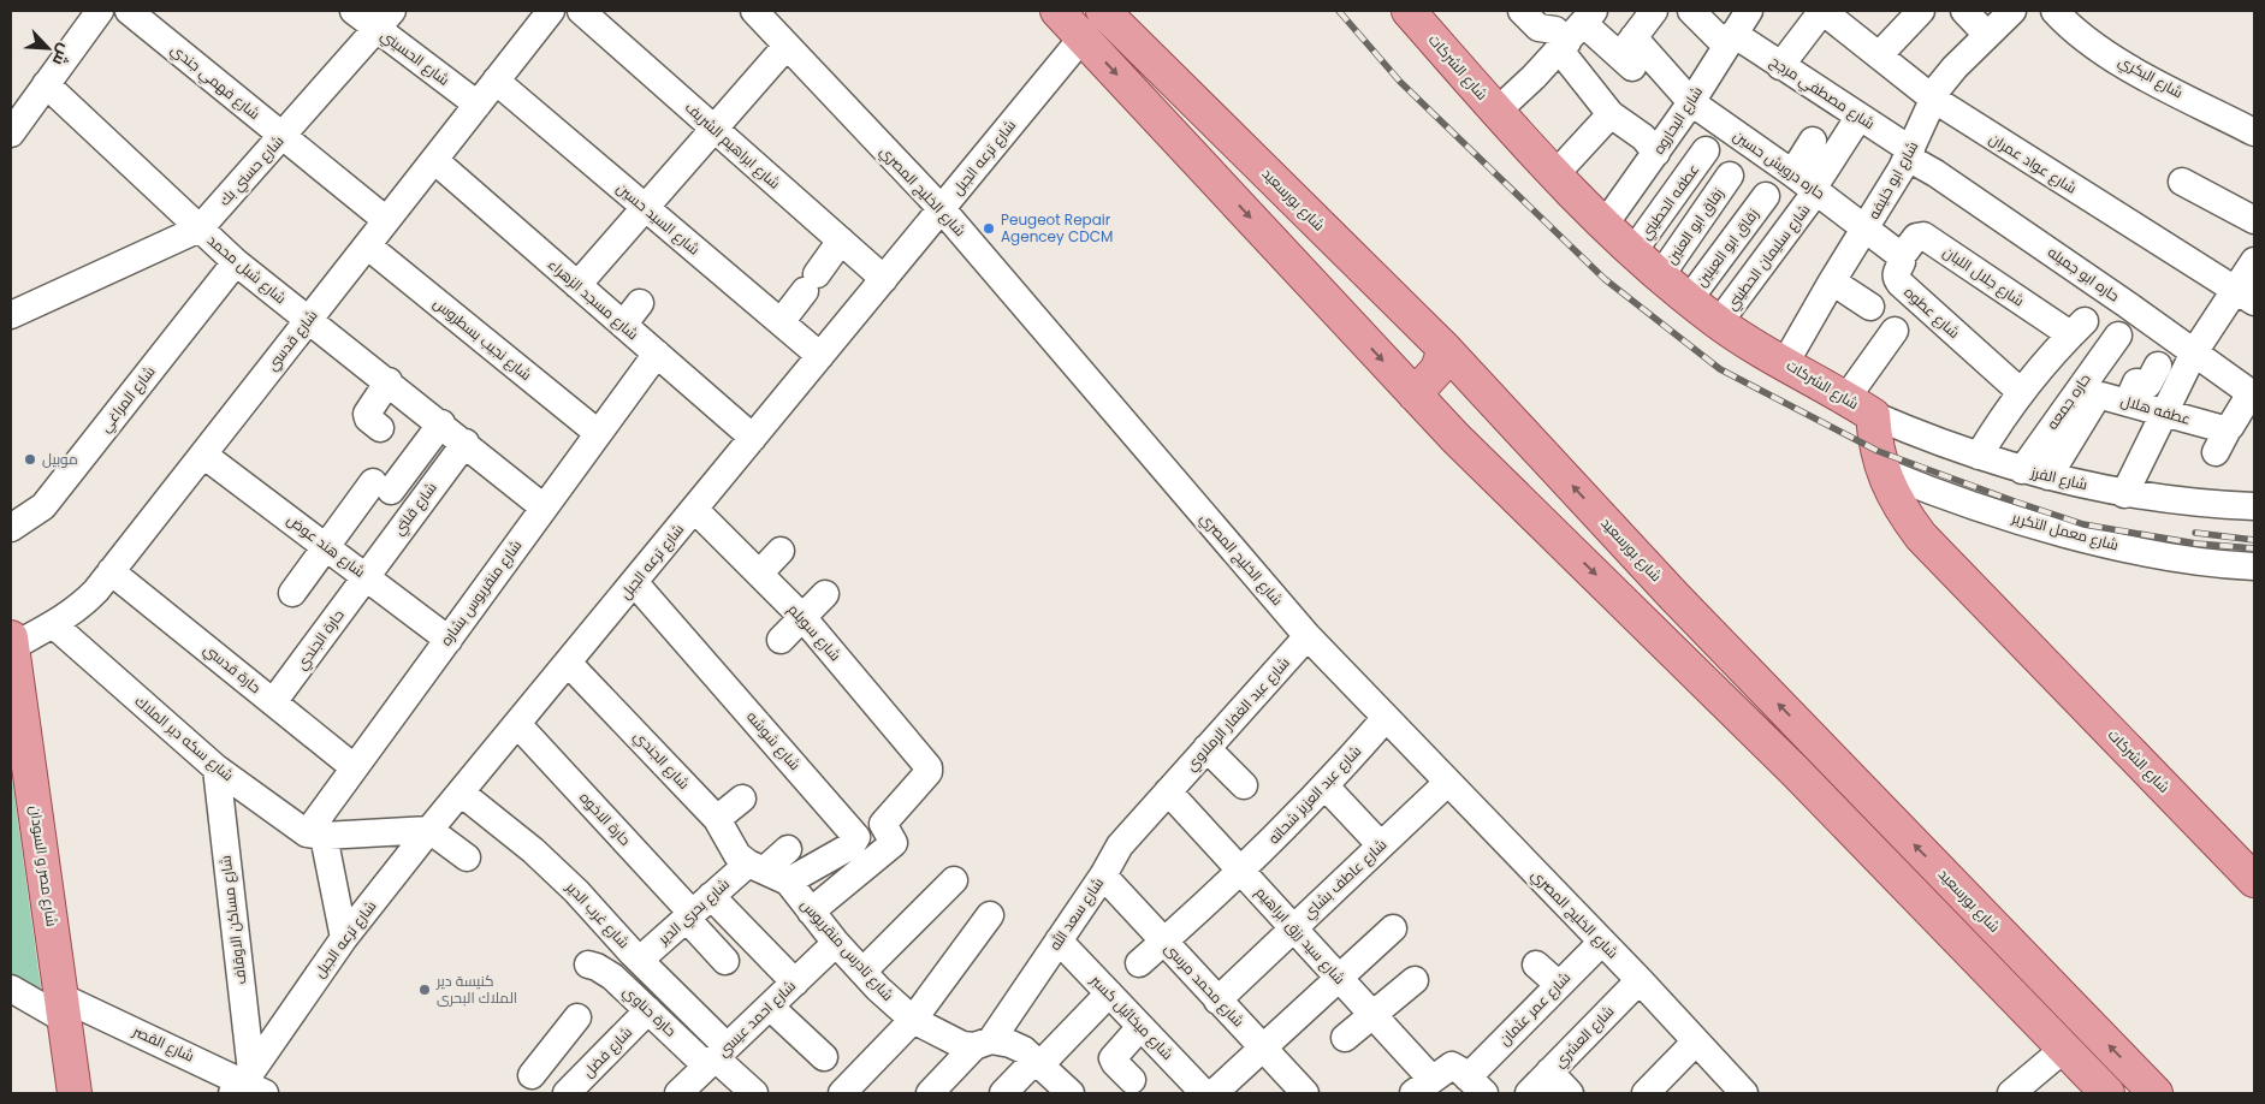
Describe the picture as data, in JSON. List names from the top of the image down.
{
  "streets": {
    "main road": ["شارع الشركات", "شارع بورسعيد", "شارع مصر و السودان"],
    "street": [
      "شارع الحسيني",
      "شارع البكري",
      "شارع فهمي جندي",
      "شارع مصطفي مرجح",
      "شارع البحاروه",
      "شارع ابراهيم الشريف",
      "شارع ترعه الجبل",
      "شارع عواد عمران",
      "حاره درويش حسين",
      "شارع حسني بك",
      "شارع ابو خليفه",
      "شارع الخليج المصري",
      "عطفه الحطيني",
      "شارع السيد حسين",
      "زقاق ابو العنين",
      "زقاق ابو العينين",
      "شارع سليمان الحطيني",
      "شارع شبل محمد",
      "حاره ابو جميله",
      "شارع جلال اللبان",
      "شارع مسجد الزهراء",
      "شارع عطوه",
      "شارع نجيب بسطروس",
      "شارع قدسي",
      "شارع المراغي",
      "حاره جمعه",
      "عطفه هلال",
      "شارع الفرز",
      "شارع قلتي",
      "شارع معمل التكرير",
      "شارع هند عوض",
      "شارع منقريوس بشاره",
      "شارع سويلم",
      "حارة الجندي",
      "حارة قدسي",
      "شارع عبد الغفار الرملاوي",
      "شارع سكه دير الملاك",
      "شارع شوشه",
      "شارع الجندي",
      "شارع عبد العزيز شحاته",
      "حارة الاخوه",
      "شارع عاطف بشاي",
      "شارع بحري الدير",
      "شارع سعد الله",
      "شارع غرب الدير",
      "شارع مساكن الاوقاف",
      "شارع سيد رزق ابراهيم",
      "شارع تادرس منقريوس",
      "شارع محمد مرسى",
      "شارع عمر عثمان",
      "حارة حناوي",
      "شارع ميخائيل كسبر",
      "شارع احمد عيسي",
      "شارع العشري",
      "شارع القصر",
      "شارع فضل"
    ]
  },
  "crossings": [
    ["شارع الحسيني", "شارع حسني بك"],
    ["شارع الحسيني", "شارع قدسي"],
    ["شارع الشركات", "شارع البحاروه"],
    ["شارع الشركات", "شارع ابو خليفه"],
    ["شارع الشركات", "عطفه الحطيني"],
    ["شارع الشركات", "زقاق ابو العنين"],
    ["شارع الشركات", "زقاق ابو العينين"],
    ["شارع الشركات", "شارع سليمان الحطيني"],
    ["شارع الشركات", "شارع الفرز"],
    ["شارع الشركات", "شارع معمل التكرير"],
    ["شارع فهمي جندي", "شارع حسني بك"],
    ["شارع فهمي جندي", "شارع قدسي"],
    ["شارع مصطفي مرجح", "شارع البحاروه"],
    ["شارع مصطفي مرجح", "شارع ابو خليفه"],
    ["شارع مصطفي مرجح", "حاره ابو جميله"],
    ["شارع البحاروه", "حاره درويش حسين"],
    ["شارع ابراهيم الشريف", "شارع ترعه الجبل"],
    ["شارع ترعه الجبل", "شارع الخليج المصري"],
    ["شارع ترعه الجبل", "شارع السيد حسين"],
    ["شارع ترعه الجبل", "شارع مسجد الزهراء"],
    ["شارع ترعه الجبل", "شارع سويلم"],
    ["شارع ترعه الجبل", "شارع شوشه"],
    ["شارع ترعه الجبل", "شارع الجندي"],
    ["شارع ترعه الجبل", "حارة الاخوه"],
    ["شارع ترعه الجبل", "شارع غرب الدير"],
    ["شارع ترعه الجبل", "شارع مساكن الاوقاف"],
    ["شارع ترعه الجبل", "شارع القصر"],
    ["شارع عواد عمران", "شارع ابو خليفه"],
    ["حاره درويش حسين", "شارع ابو خليفه"],
    ["حاره درويش حسين", "شارع سليمان الحطيني"],
    ["شارع حسني بك", "شارع شبل محمد"],
    ["شارع ابو خليفه", "حاره ابو جميله"],
    ["شارع الخليج المصري", "شارع عبد الغفار الرملاوي"],
    ["شارع الخليج المصري", "شارع عبد العزيز شحاته"],
    ["شارع الخليج المصري", "شارع عاطف بشاي"],
    ["شارع الخليج المصري", "شارع عمر عثمان"],
    ["شارع الخليج المصري", "شارع العشري"],
    ["شارع السيد حسين", "شارع قدسي"],
    ["شارع شبل محمد", "شارع قدسي"],
    ["شارع شبل محمد", "شارع المراغي"],
    ["شارع شبل محمد", "شارع قلتي"],
    ["شارع شبل محمد", "شارع منقريوس بشاره"],
    ["حاره ابو جميله", "عطفه هلال"],
    ["شارع جلال اللبان", "شارع عطوه"],
    ["شارع مسجد الزهراء", "شارع قدسي"],
    ["شارع مسجد الزهراء", "شارع منقريوس بشاره"],
    ["شارع نجيب بسطروس", "شارع قدسي"],
    ["شارع نجيب بسطروس", "شارع منقريوس بشاره"],
    ["شارع قدسي", "شارع هند عوض"],
    ["شارع قدسي", "حارة قدسي"],
    ["شارع قدسي", "شارع سكه دير الملاك"],
    ["شارع قدسي", "شارع مصر و السودان"],
    ["حاره جمعه", "شارع الفرز"],
    ["عطفه هلال", "شارع الفرز"],
    ["شارع قلتي", "شارع هند عوض"],
    ["شارع قلتي", "حارة الجندي"],
    ["شارع هند عوض", "شارع منقريوس بشاره"],
    ["شارع هند عوض", "حارة الجندي"],
    ["شارع منقريوس بشاره", "حارة قدسي"],
    ["شارع منقريوس بشاره", "شارع سكه دير الملاك"],
    ["حارة الجندي", "حارة قدسي"],
    ["شارع عبد الغفار الرملاوي", "شارع سعد الله"],
    ["شارع عبد الغفار الرملاوي", "شارع سيد رزق ابراهيم"],
    ["شارع سكه دير الملاك", "شارع مساكن الاوقاف"],
    ["شارع الجندي", "شارع بحري الدير"],
    ["شارع الجندي", "شارع تادرس منقريوس"],
    ["شارع عبد العزيز شحاته", "شارع سيد رزق ابراهيم"],
    ["شارع عبد العزيز شحاته", "شارع محمد مرسى"],
    ["حارة الاخوه", "شارع بحري الدير"],
    ["شارع مصر و السودان", "شارع القصر"],
    ["شارع عاطف بشاي", "شارع سيد رزق ابراهيم"],
    ["شارع عاطف بشاي", "شارع محمد مرسى"],
    ["شارع بحري الدير", "شارع غرب الدير"],
    ["شارع بحري الدير", "شارع تادرس منقريوس"],
    ["شارع بحري الدير", "حارة حناوي"],
    ["شارع سعد الله", "شارع سيد رزق ابراهيم"],
    ["شارع سعد الله", "شارع تادرس منقريوس"],
    ["شارع سعد الله", "شارع محمد مرسى"],
    ["شارع سعد الله", "شارع ميخائيل كسبر"],
    ["شارع غرب الدير", "حارة حناوي"],
    ["شارع غرب الدير", "شارع احمد عيسي"],
    ["شارع مساكن الاوقاف", "شارع القصر"],
    ["شارع تادرس منقريوس", "شارع احمد عيسي"],
    ["حارة حناوي", "شارع احمد عيسي"],
    ["حارة حناوي", "شارع فضل"]
  ],
  "places": ["Peugeot Repair Agencey CDCM", "موبيل", "كنيسة دير الملاك البحرى"],
  "north": "bottom right"
}
